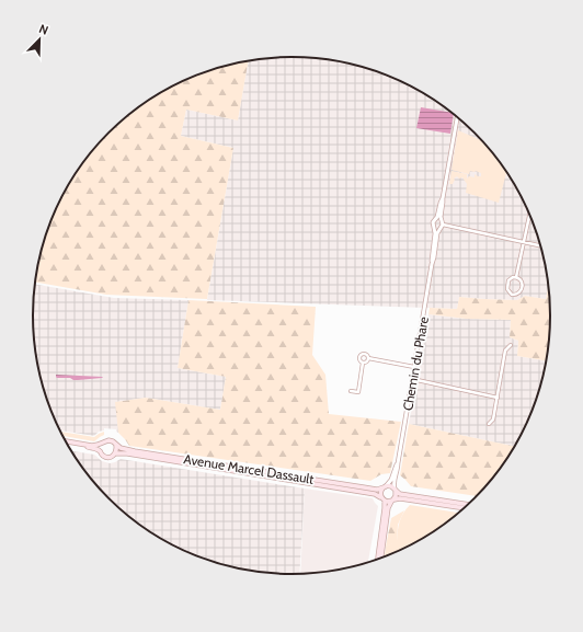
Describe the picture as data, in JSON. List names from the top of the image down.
{
  "streets": {
    "main road": ["Avenue Marcel Dassault"],
    "street": ["Chemin du Phare"]
  },
  "crossings": [
    ["Chemin du Phare", "Avenue Marcel Dassault"]
  ],
  "north": "top right"
}
